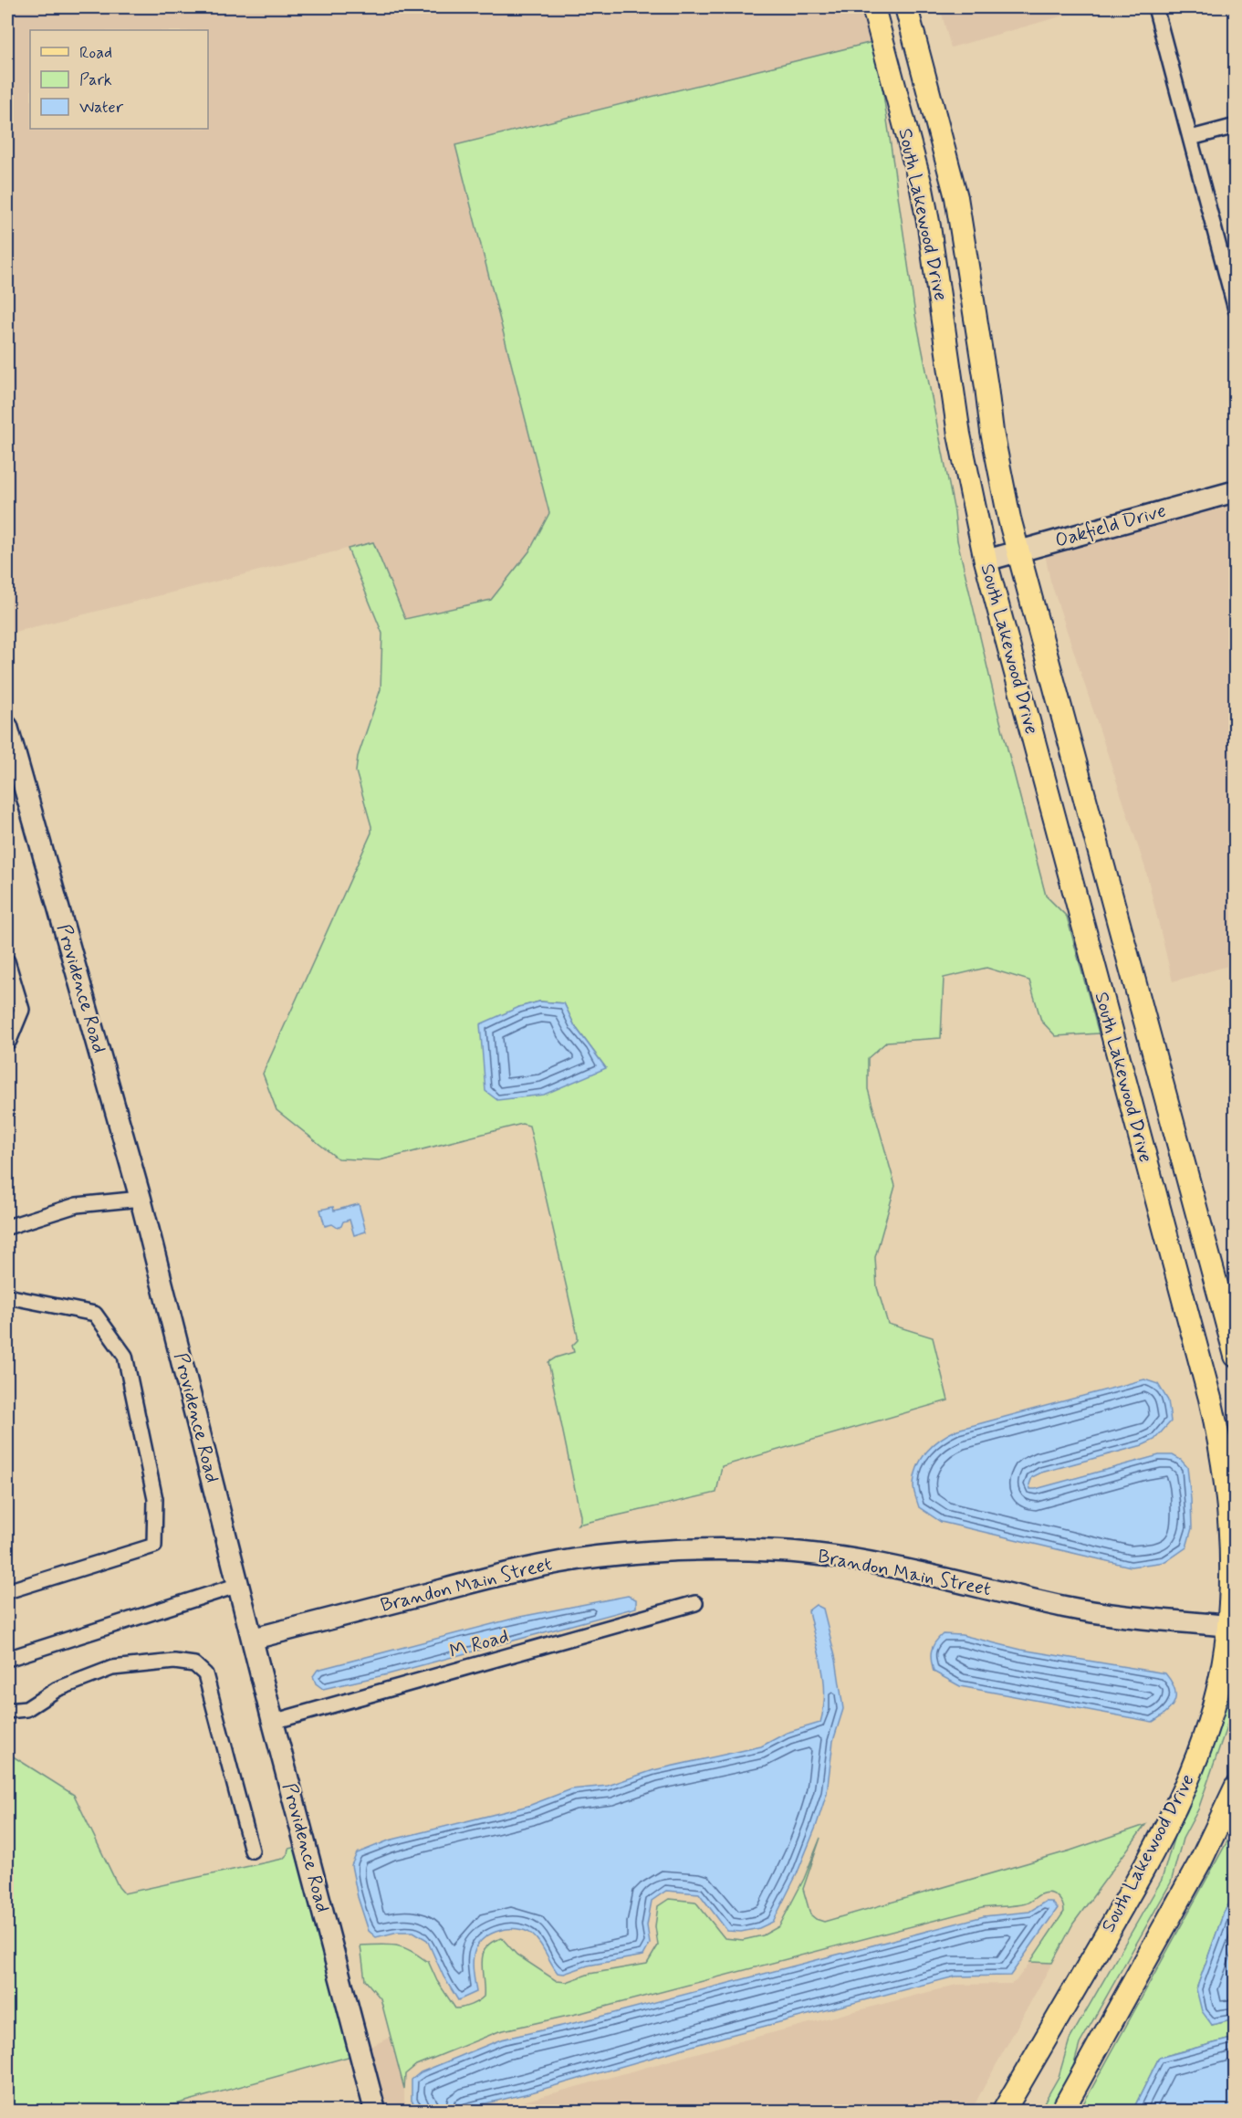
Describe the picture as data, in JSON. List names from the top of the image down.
{
  "streets": {
    "main road": ["South Lakewood Drive"],
    "street": [
      "Oakfield Drive",
      "Providence Road",
      "Brandon Main Street",
      "M Road"
    ]
  },
  "crossings": [
    ["South Lakewood Drive", "Oakfield Drive"],
    ["South Lakewood Drive", "Brandon Main Street"],
    ["Providence Road", "Brandon Main Street"],
    ["Providence Road", "M Road"]
  ],
  "legend": ["Road", "Park", "Water"]
}
